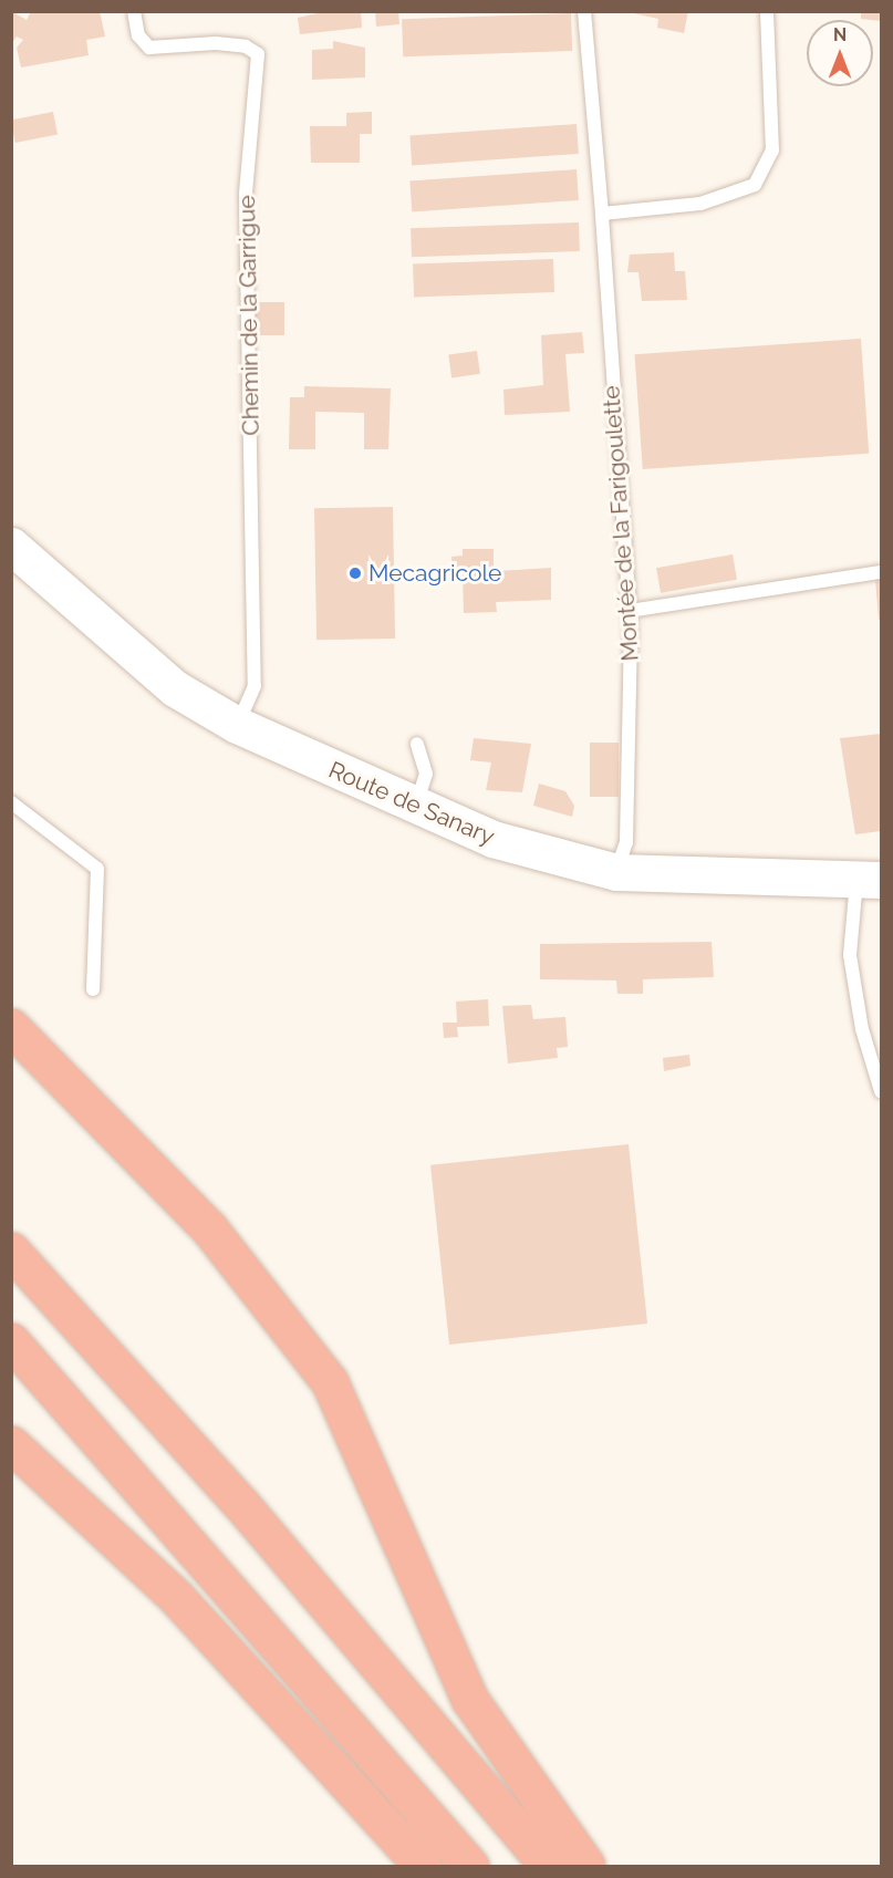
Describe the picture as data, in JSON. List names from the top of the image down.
{
  "streets": {
    "main road": ["Route de Sanary"],
    "lane": ["Chemin de la Garrigue", "Montée de la Farigoulette"]
  },
  "crossings": [
    ["Chemin de la Garrigue", "Route de Sanary"],
    ["Montée de la Farigoulette", "Route de Sanary"]
  ],
  "places": ["Mecagricole"],
  "north": "top"
}
